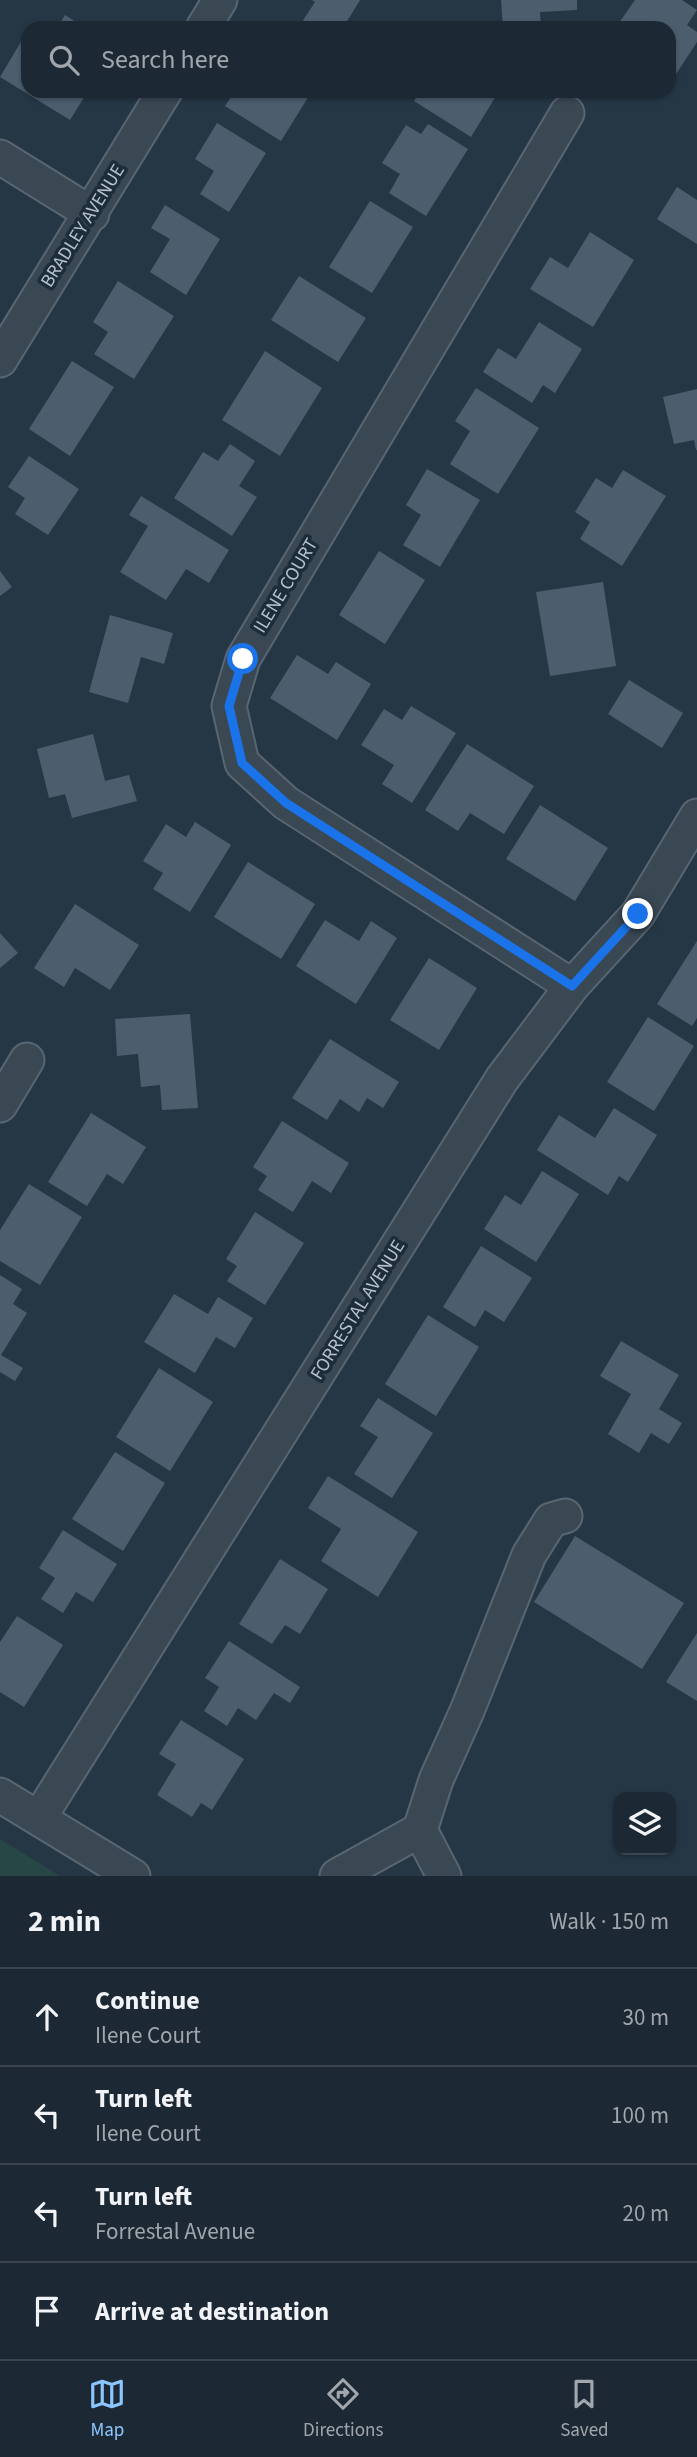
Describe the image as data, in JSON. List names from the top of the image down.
{
  "streets": {
    "street": ["BRADLEY AVENUE", "ILENE COURT", "FORRESTAL AVENUE"]
  },
  "crossings": [
    ["ILENE COURT", "FORRESTAL AVENUE"]
  ],
  "page": {
    "search": "Search here",
    "heading": ["2 min", "Walk · 150 m"],
    "list": [
      ["Continue", "Ilene Court", "30 m"],
      ["Turn left", "Ilene Court", "100 m"],
      ["Turn left", "Forrestal Avenue", "20 m"],
      "Arrive at destination"
    ],
    "nav": ["Map", "Directions", "Saved"]
  }
}
